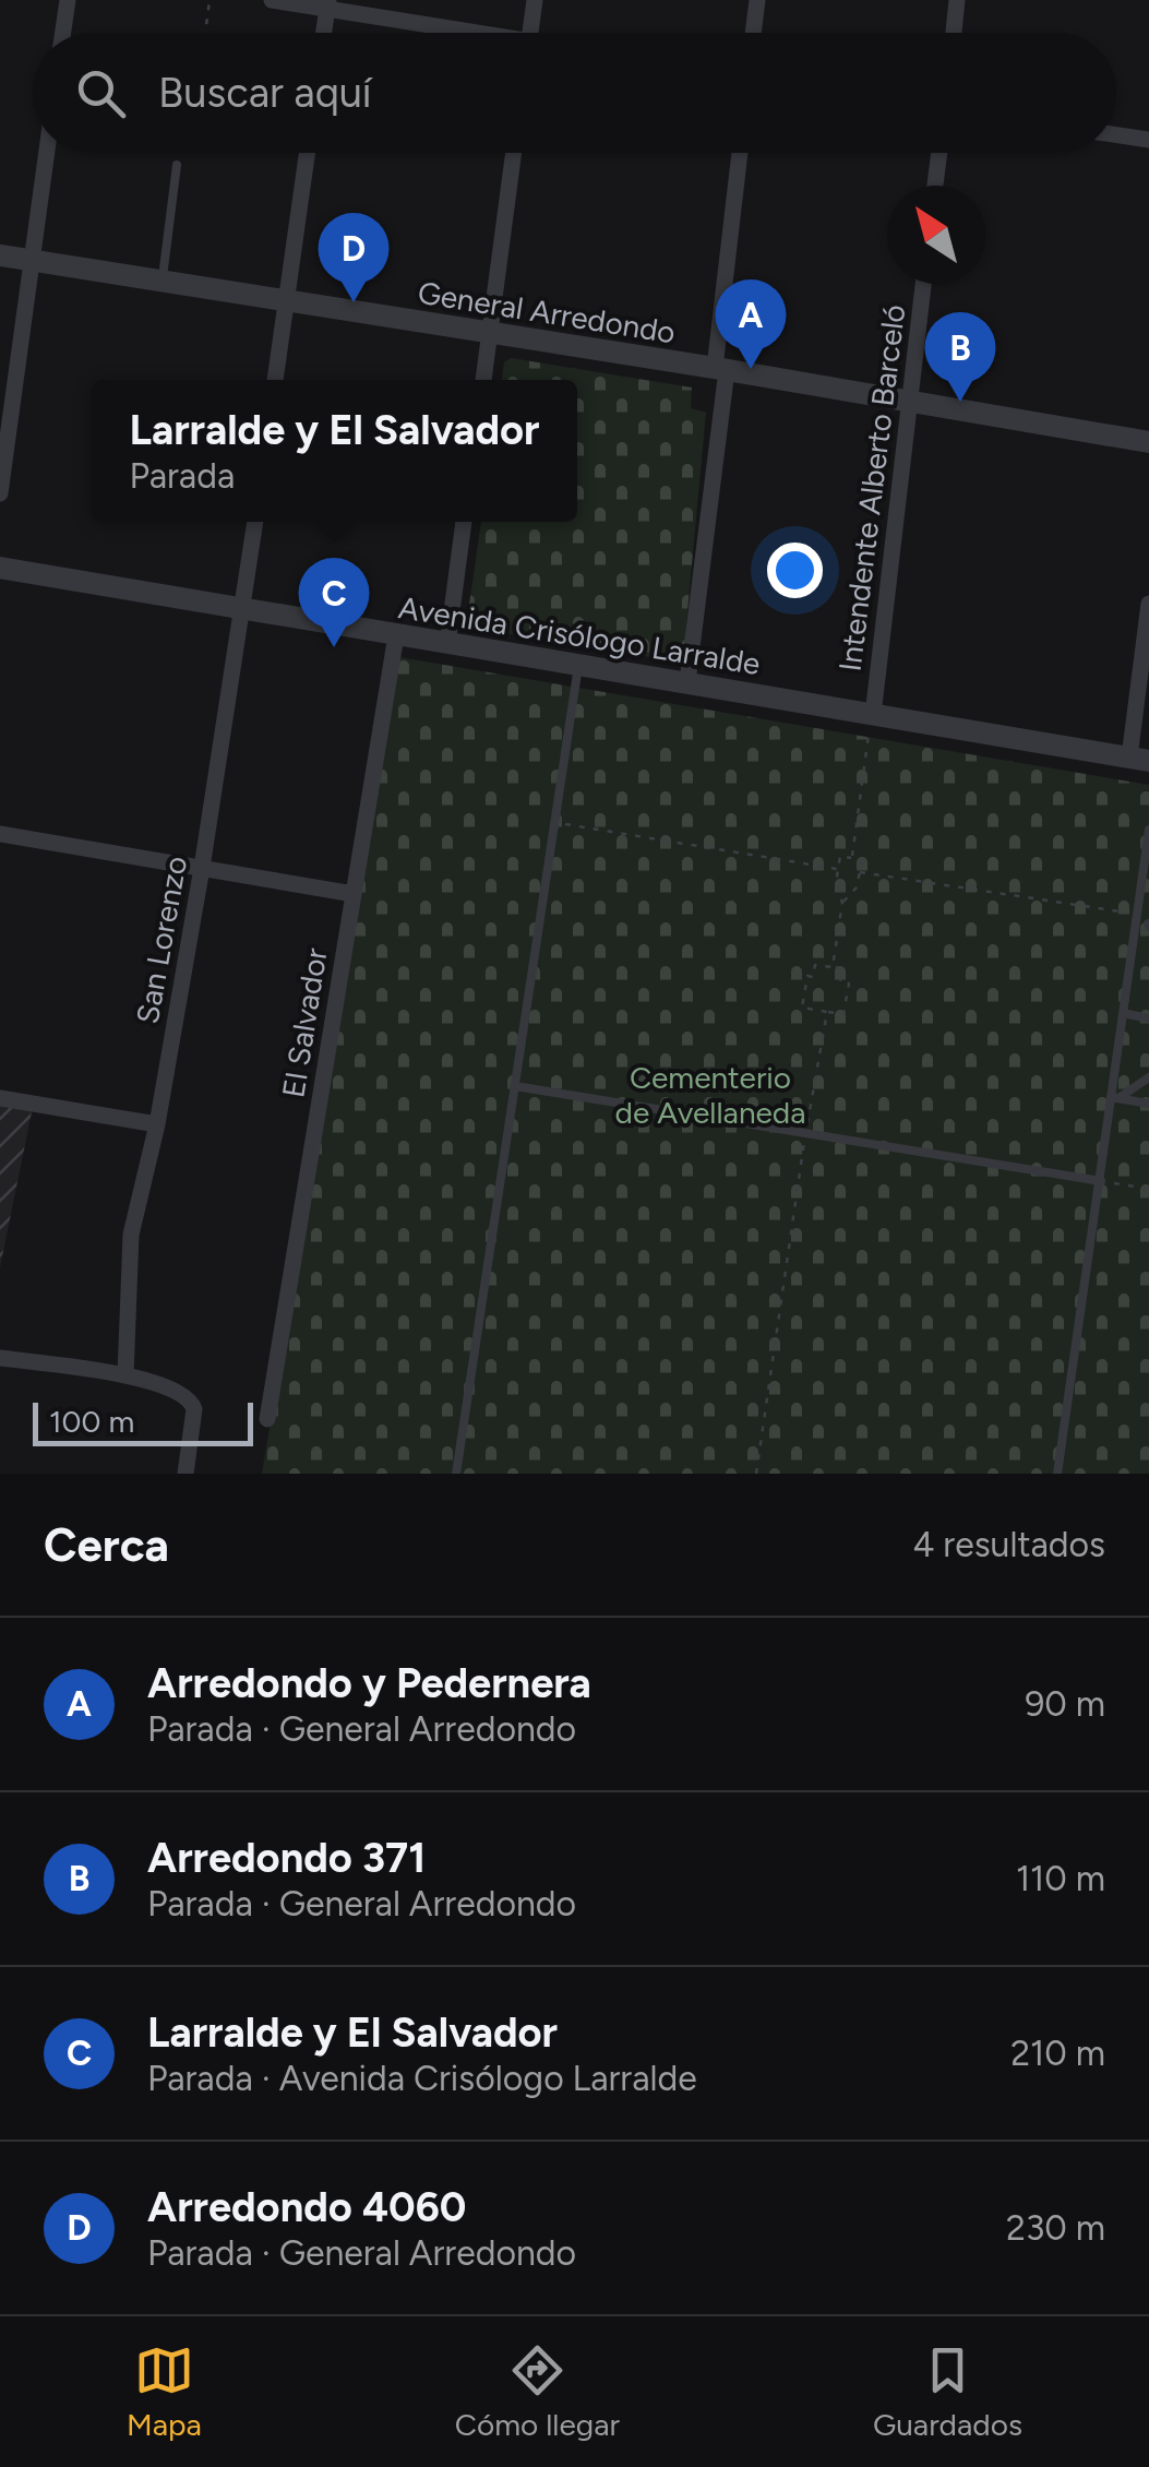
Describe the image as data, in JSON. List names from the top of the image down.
{
  "streets": {
    "street": [
      "General Arredondo",
      "Intendente Alberto Barceló",
      "Avenida Crisólogo Larralde",
      "San Lorenzo",
      "El Salvador"
    ]
  },
  "crossings": [
    ["General Arredondo", "Intendente Alberto Barceló"],
    ["Intendente Alberto Barceló", "Avenida Crisólogo Larralde"],
    ["Avenida Crisólogo Larralde", "San Lorenzo"],
    ["Avenida Crisólogo Larralde", "El Salvador"]
  ],
  "parks": ["Cementerio de Avellaneda"],
  "scale_bar": "100 m",
  "north": "top left",
  "page": {
    "search": "Buscar aquí",
    "pins": [
      "D",
      "A",
      "B",
      "C"
    ],
    "popup": ["Larralde y El Salvador", "Parada"],
    "scale": "100 m",
    "heading": ["Cerca", "4 resultados"],
    "list": [
      {
        "mark": "A",
        "name": "Arredondo y Pedernera",
        "note": "Parada · General Arredondo",
        "value": "90 m"
      },
      {
        "mark": "B",
        "name": "Arredondo 371",
        "note": "Parada · General Arredondo",
        "value": "110 m"
      },
      {
        "mark": "C",
        "name": "Larralde y El Salvador",
        "note": "Parada · Avenida Crisólogo Larralde",
        "value": "210 m"
      },
      {
        "mark": "D",
        "name": "Arredondo 4060",
        "note": "Parada · General Arredondo",
        "value": "230 m"
      }
    ],
    "nav": ["Mapa", "Cómo llegar", "Guardados"]
  }
}
